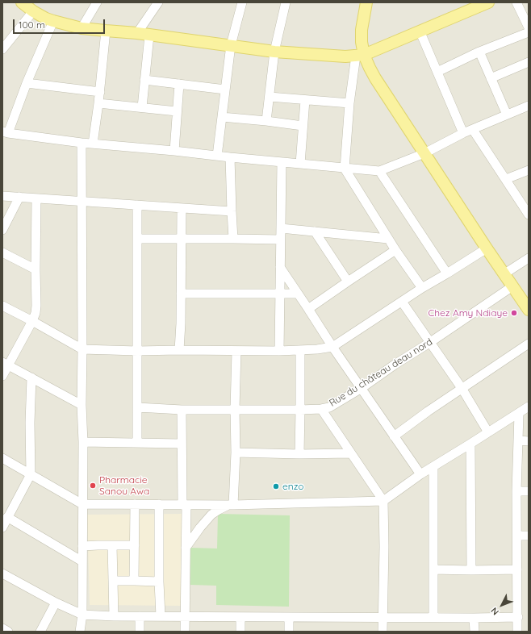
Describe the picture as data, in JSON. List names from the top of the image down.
{
  "streets": {
    "street": ["Rue du château deau nord"]
  },
  "places": ["Chez Amy Ndiaye", "Pharmacie Sanou Awa", "enzo"],
  "scale_bar": "100 m",
  "north": "bottom left"
}
